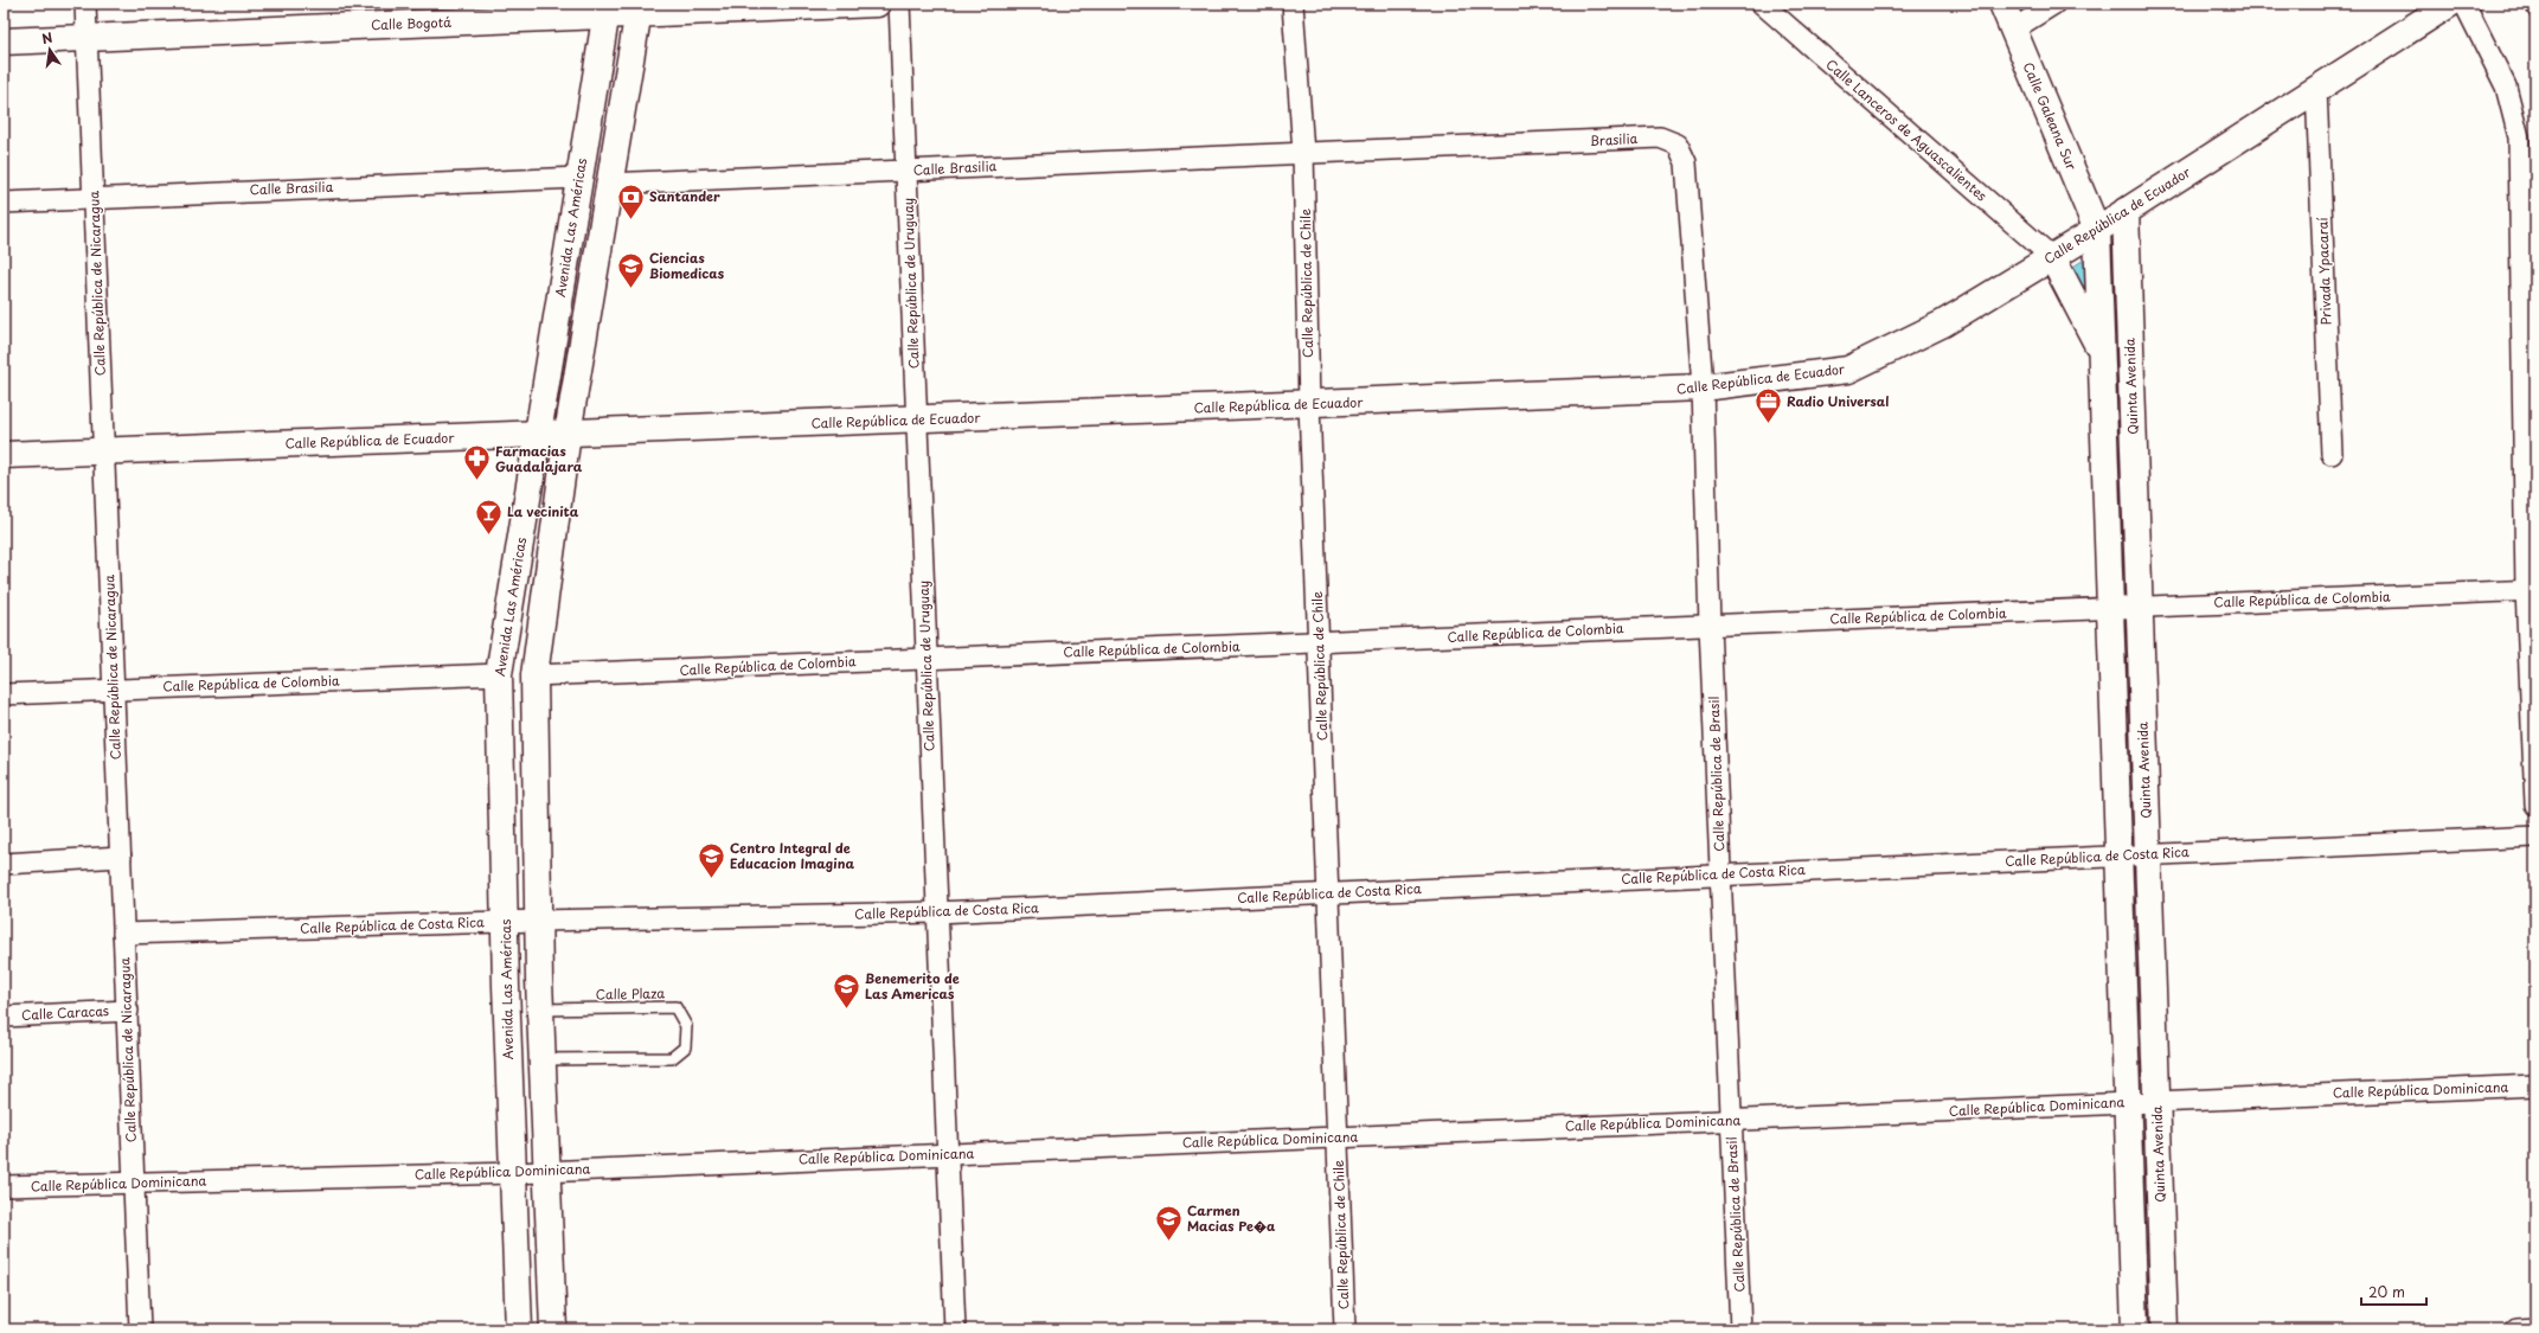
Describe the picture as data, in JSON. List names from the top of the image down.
{
  "streets": {
    "street": [
      "Calle Bogotá",
      "Calle Galeana Sur",
      "Calle Lanceros de Aguascalientes",
      "Brasilia",
      "Calle Brasilia",
      "Calle República de Ecuador",
      "Avenida Las Américas",
      "Privada Ypacaraí",
      "Calle República de Nicaragua",
      "Calle República de Uruguay",
      "Calle República de Chile",
      "Quinta Avenida",
      "Calle República de Colombia",
      "Calle República de Brasil",
      "Calle República de Costa Rica",
      "Calle Caracas",
      "Calle República Dominicana"
    ],
    "lane": ["Calle Plaza"]
  },
  "crossings": [
    ["Calle Bogotá", "Avenida Las Américas"],
    ["Calle Bogotá", "Calle República de Nicaragua"],
    ["Calle Galeana Sur", "Calle República de Ecuador"],
    ["Calle Lanceros de Aguascalientes", "Calle República de Ecuador"],
    ["Brasilia", "Calle Brasilia"],
    ["Brasilia", "Calle República de Ecuador"],
    ["Brasilia", "Calle República de Chile"],
    ["Brasilia", "Calle República de Brasil"],
    ["Calle Brasilia", "Avenida Las Américas"],
    ["Calle Brasilia", "Calle República de Nicaragua"],
    ["Calle Brasilia", "Calle República de Uruguay"],
    ["Calle Brasilia", "Calle República de Chile"],
    ["Calle República de Ecuador", "Avenida Las Américas"],
    ["Calle República de Ecuador", "Privada Ypacaraí"],
    ["Calle República de Ecuador", "Calle República de Nicaragua"],
    ["Calle República de Ecuador", "Calle República de Uruguay"],
    ["Calle República de Ecuador", "Calle República de Chile"],
    ["Calle República de Ecuador", "Quinta Avenida"],
    ["Calle República de Ecuador", "Calle República de Brasil"],
    ["Avenida Las Américas", "Calle República de Colombia"],
    ["Avenida Las Américas", "Calle República de Costa Rica"],
    ["Avenida Las Américas", "Calle República Dominicana"],
    ["Calle República de Nicaragua", "Calle República de Colombia"],
    ["Calle República de Nicaragua", "Calle República de Costa Rica"],
    ["Calle República de Nicaragua", "Calle Caracas"],
    ["Calle República de Nicaragua", "Calle República Dominicana"],
    ["Calle República de Uruguay", "Calle República de Colombia"],
    ["Calle República de Uruguay", "Calle República de Costa Rica"],
    ["Calle República de Uruguay", "Calle República Dominicana"],
    ["Calle República de Chile", "Calle República de Colombia"],
    ["Calle República de Chile", "Calle República de Costa Rica"],
    ["Calle República de Chile", "Calle República Dominicana"],
    ["Quinta Avenida", "Calle República de Colombia"],
    ["Quinta Avenida", "Calle República de Costa Rica"],
    ["Quinta Avenida", "Calle República Dominicana"],
    ["Calle República de Colombia", "Calle República de Brasil"],
    ["Calle República de Brasil", "Calle República de Costa Rica"],
    ["Calle República de Brasil", "Calle República Dominicana"]
  ],
  "places": {
    "bank": ["Santander"],
    "school or university": [
      "Ciencias Biomedicas",
      "Centro Integral de Educacion Imagina",
      "Benemerito de Las Americas",
      "Carmen Macias Pe�a"
    ],
    "office": ["Radio Universal"],
    "pharmacy": ["Farmacias Guadalajara"],
    "bar": ["La vecinita"]
  },
  "scale_bar": "20 m",
  "north": "top"
}
